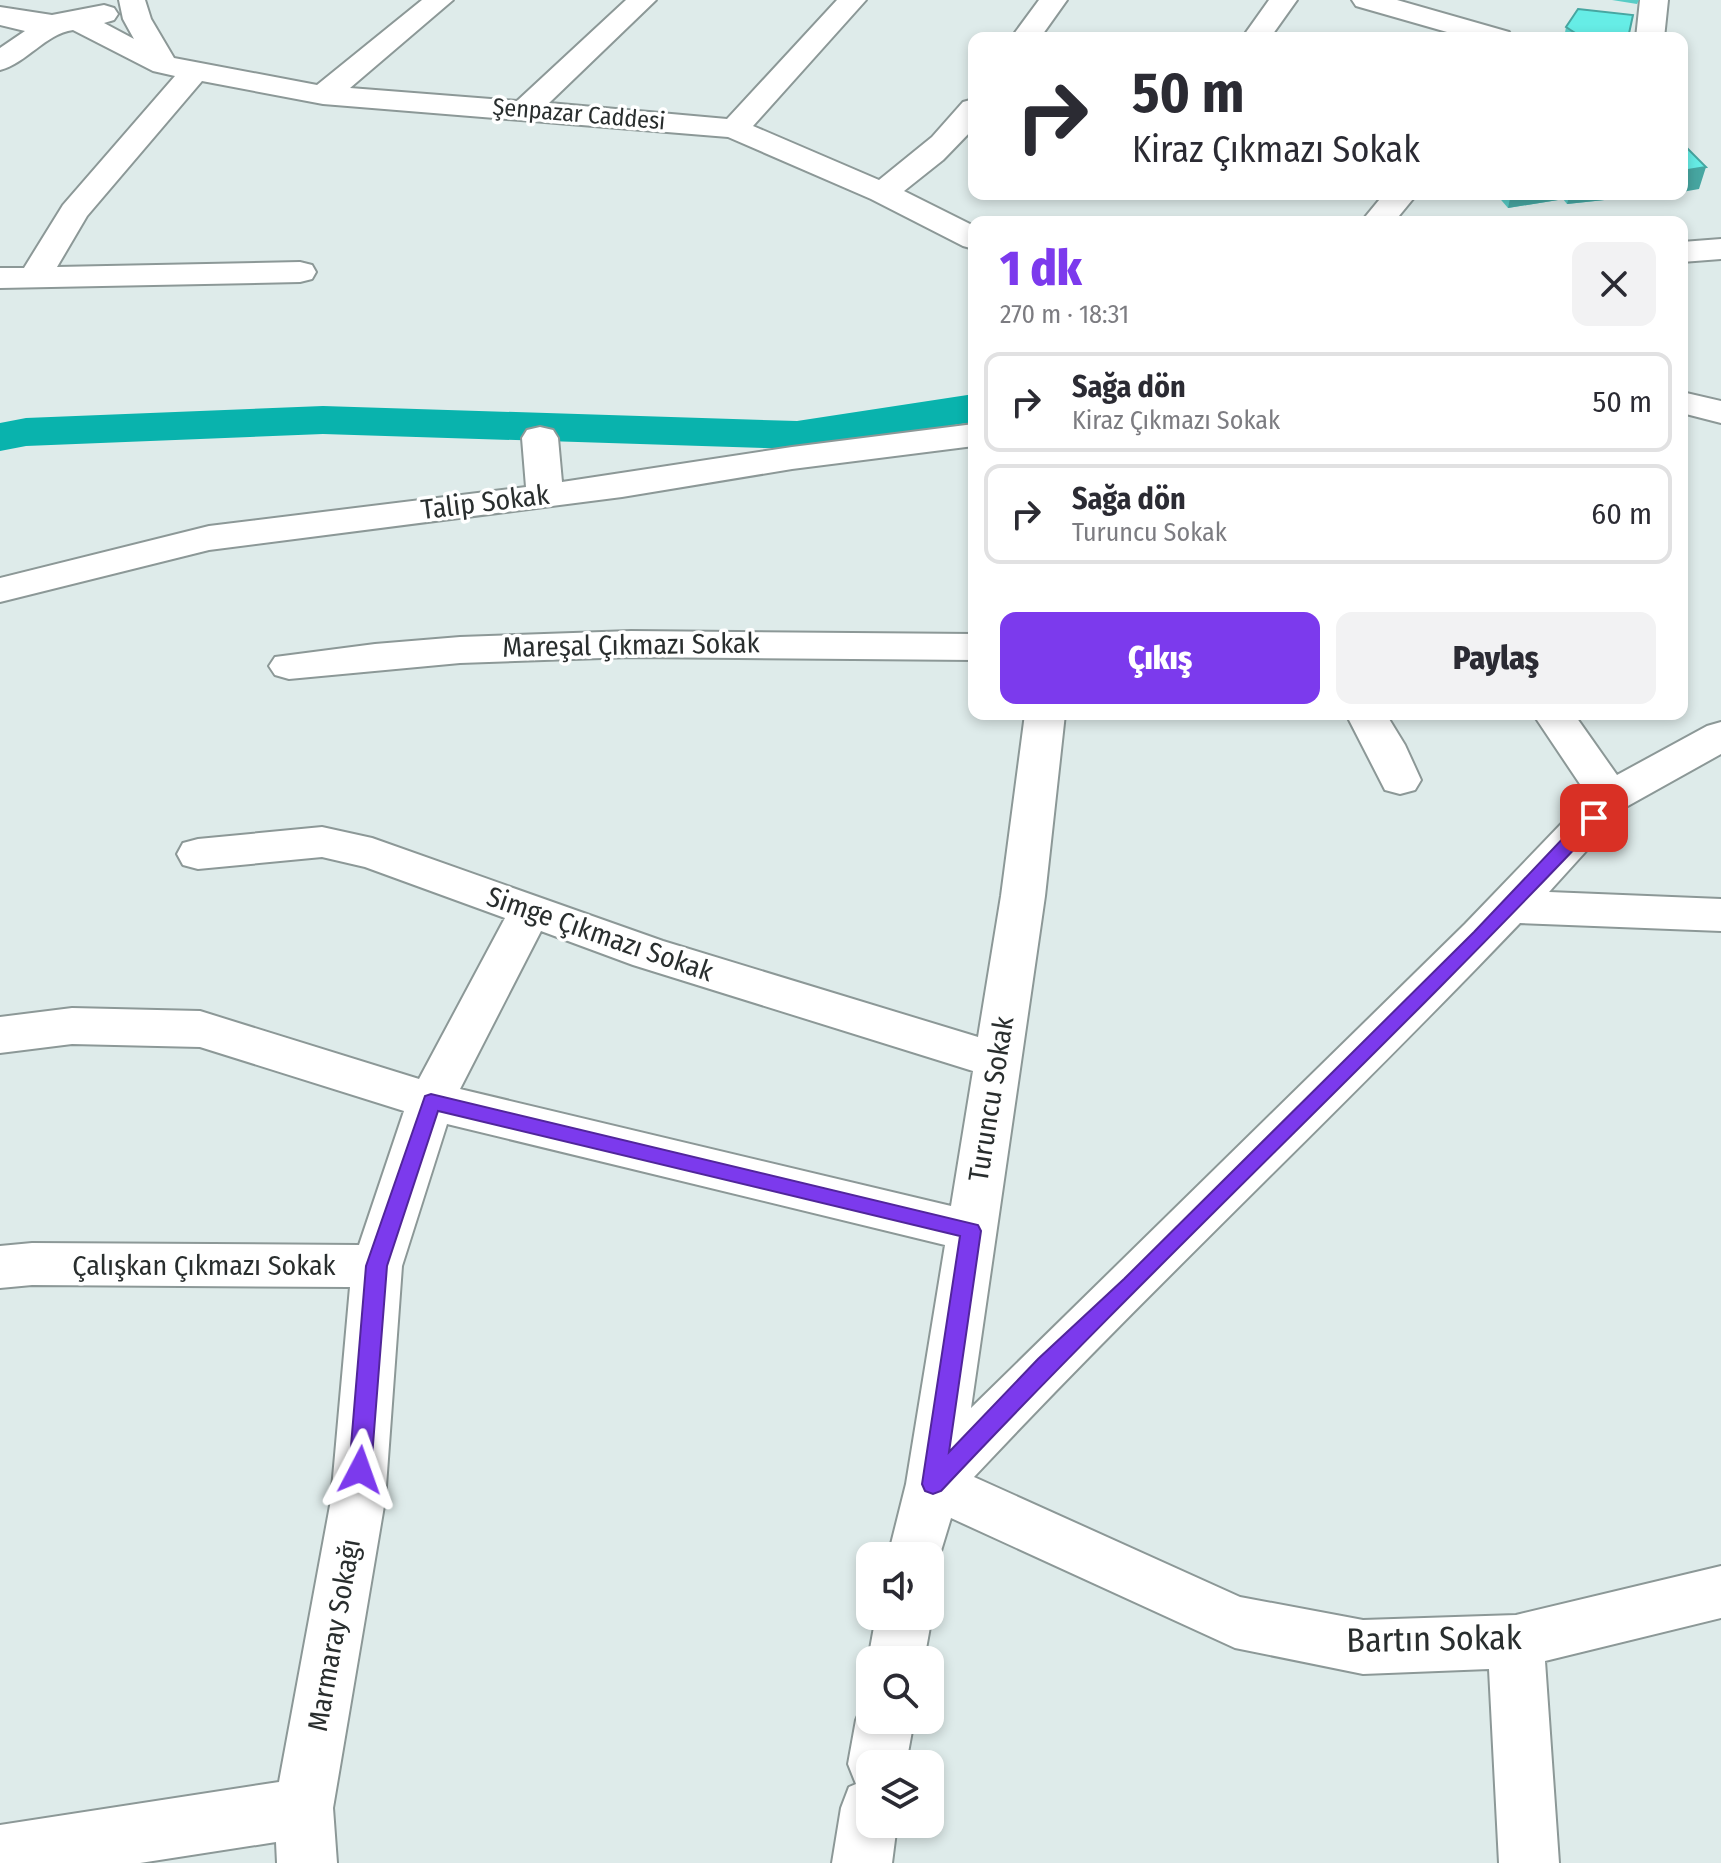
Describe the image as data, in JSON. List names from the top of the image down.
{
  "streets": {
    "street": [
      "Şenpazar Caddesi",
      "Talip Sokak",
      "Mareşal Çıkmazı Sokak",
      "Simge Çıkmazı Sokak",
      "Turuncu Sokak",
      "Çalışkan Çıkmazı Sokak",
      "Marmaray Sokağı",
      "Bartın Sokak"
    ]
  },
  "crossings": [
    ["Simge Çıkmazı Sokak", "Turuncu Sokak"],
    ["Simge Çıkmazı Sokak", "Marmaray Sokağı"],
    ["Turuncu Sokak", "Bartın Sokak"],
    ["Çalışkan Çıkmazı Sokak", "Marmaray Sokağı"]
  ],
  "page": {
    "turn": ["50 m", "Kiraz Çıkmazı Sokak"],
    "heading": ["1 dk", "270 m · 18:31"],
    "list": [
      {
        "name": "Sağa dön",
        "note": "Kiraz Çıkmazı Sokak",
        "value": "50 m"
      },
      {
        "name": "Sağa dön",
        "note": "Turuncu Sokak",
        "value": "60 m"
      }
    ],
    "buttons": ["Çıkış", "Paylaş"]
  }
}
